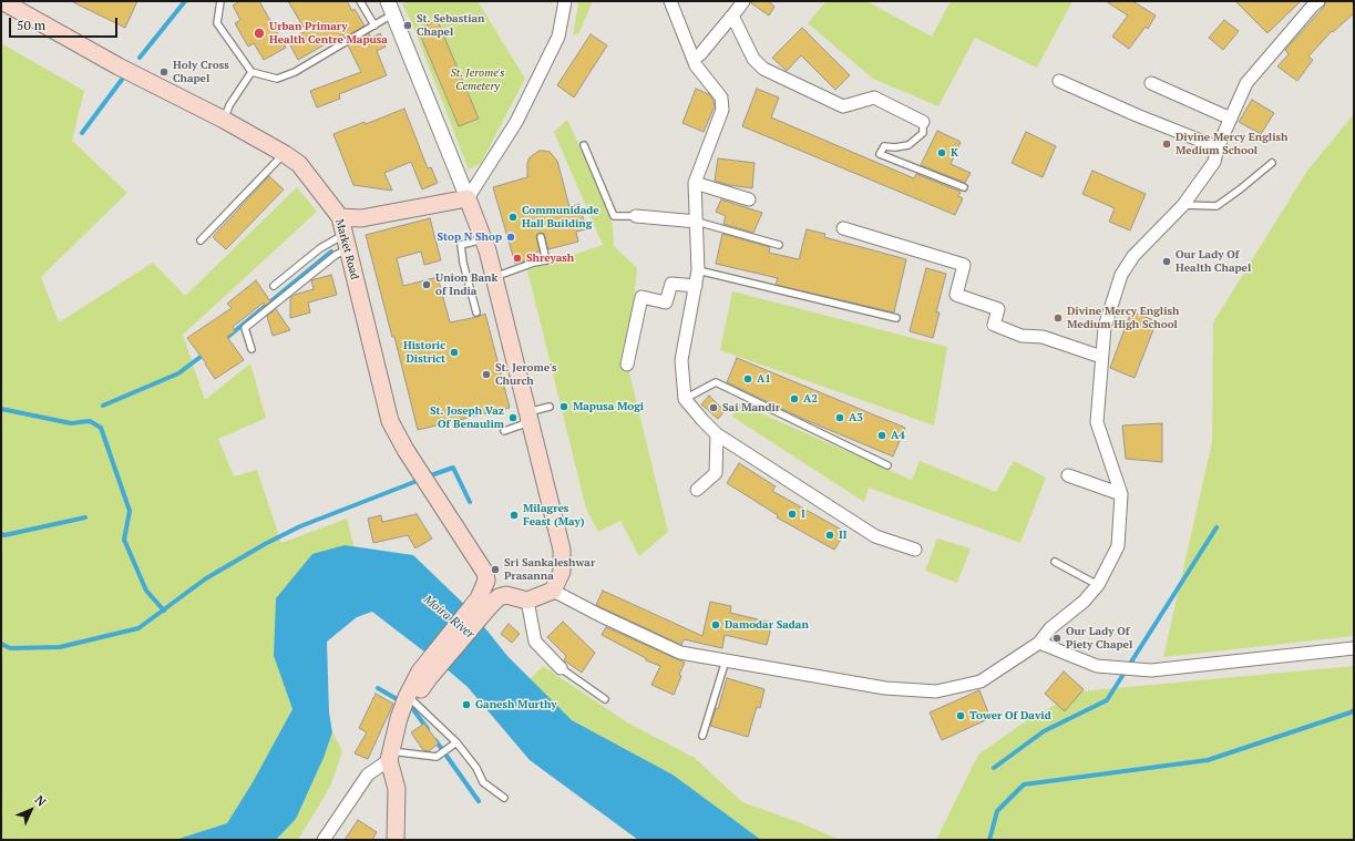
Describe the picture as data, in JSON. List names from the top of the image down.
{
  "streets": {
    "main road": ["Market Road"]
  },
  "water": ["Moira River"],
  "parks": ["St. Jerome's Cemetery"],
  "places": [
    "St. Sebastian Chapel",
    "Urban Primary Health Centre Mapusa",
    "Holy Cross Chapel",
    "Divine Mercy English Medium School",
    "K",
    "Communidade Hall Building",
    "Stop N Shop",
    "Shreyash",
    "Our Lady Of Health Chapel",
    "Union Bank of India",
    "Divine Mercy English Medium High School",
    "Historic District",
    "St. Jerome's Church",
    "A1",
    "A2",
    "Mapusa Mogi",
    "Sai Mandir",
    "St. Joseph Vaz Of Benaulim",
    "A3",
    "A4",
    "I",
    "Milagres Feast (May)",
    "II",
    "Sri Sankaleshwar Prasanna",
    "Damodar Sadan",
    "Our Lady Of Piety Chapel",
    "Ganesh Murthy",
    "Tower Of David"
  ],
  "scale_bar": "50 m",
  "north": "top right"
}
